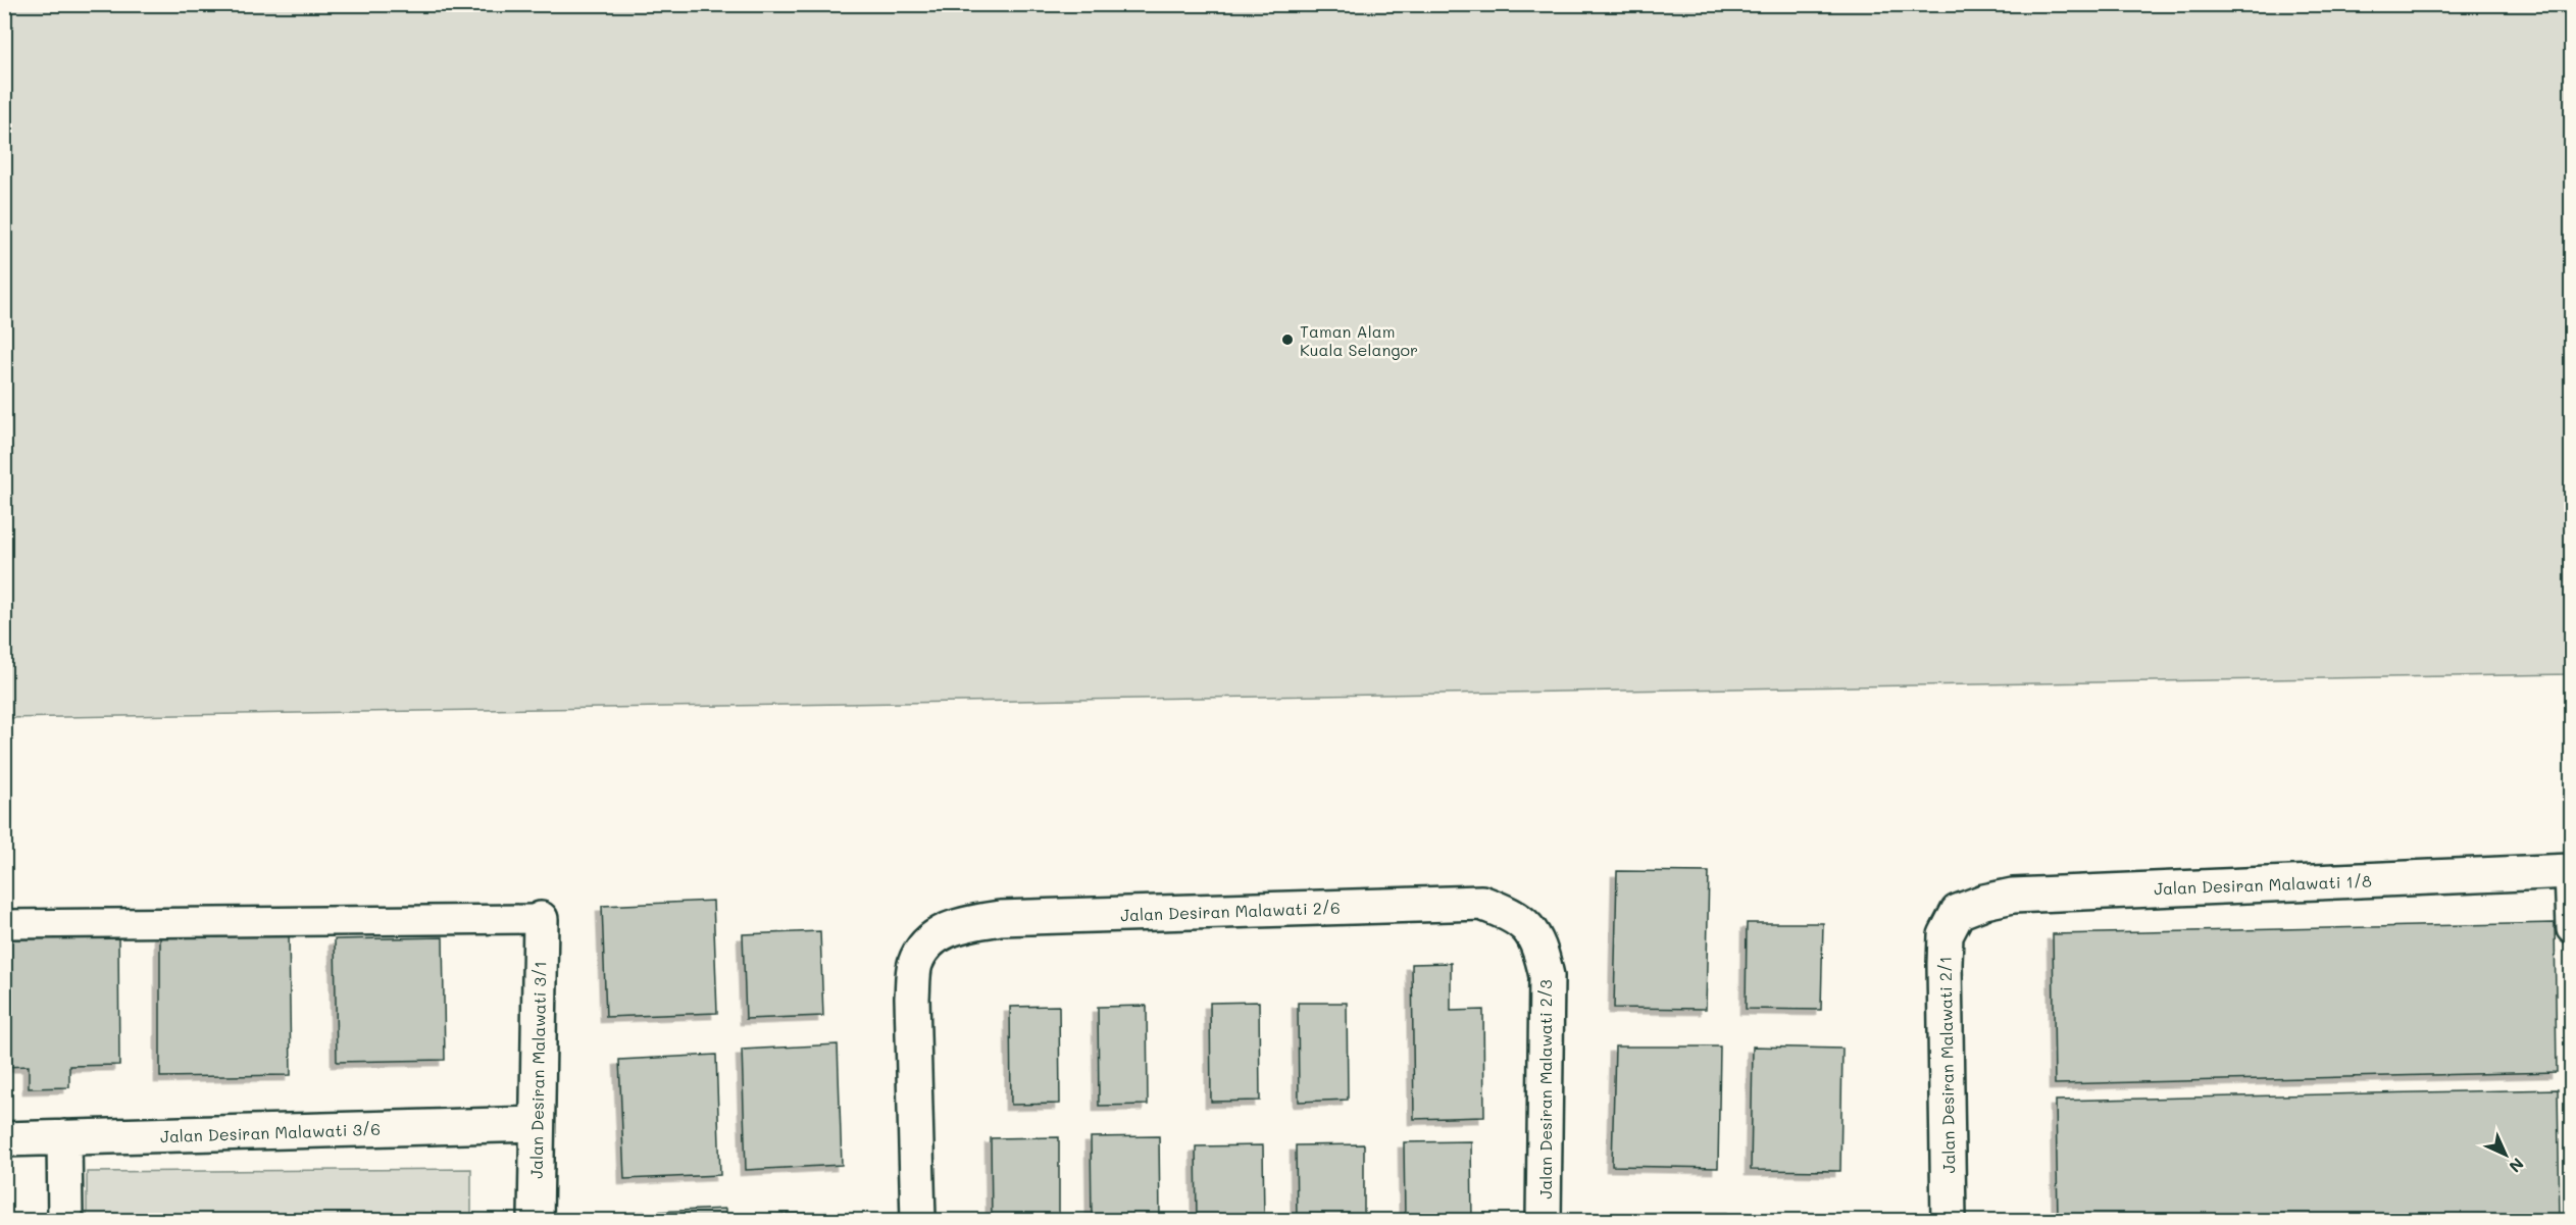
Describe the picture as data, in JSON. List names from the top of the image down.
{
  "streets": {
    "street": [
      "Jalan Desiran Malawati 1/8",
      "Jalan Desiran Malawati 2/6",
      "Jalan Desiran Malawati 2/1",
      "Jalan Desiran Malawati 3/1",
      "Jalan Desiran Malawati 2/3",
      "Jalan Desiran Malawati 3/6"
    ]
  },
  "crossings": [
    ["Jalan Desiran Malawati 1/8", "Jalan Desiran Malawati 2/1"],
    ["Jalan Desiran Malawati 2/6", "Jalan Desiran Malawati 2/3"],
    ["Jalan Desiran Malawati 3/1", "Jalan Desiran Malawati 3/6"]
  ],
  "places": ["Taman Alam Kuala Selangor"],
  "north": "bottom right"
}
